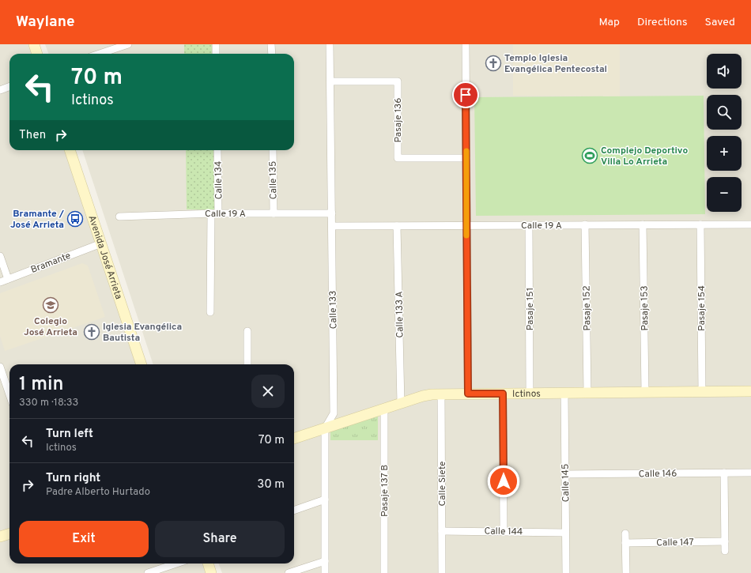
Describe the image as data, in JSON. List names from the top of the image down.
{
  "streets": {
    "street": [
      "Pasaje 136",
      "Calle 134",
      "Calle 135",
      "Calle 19 A",
      "Avenida José Arrieta",
      "Bramante",
      "Pasaje 152",
      "Pasaje 153",
      "Pasaje 154",
      "Pasaje 151",
      "Calle 133",
      "Calle 133 A",
      "Ictinos",
      "Calle 146",
      "Calle 145",
      "Calle Siete",
      "Pasaje 137 B",
      "Calle 144",
      "Calle 147"
    ]
  },
  "crossings": [
    ["Pasaje 136", "Calle 133"],
    ["Calle 134", "Calle 19 A"],
    ["Calle 135", "Calle 19 A"],
    ["Calle 19 A", "Pasaje 152"],
    ["Calle 19 A", "Pasaje 153"],
    ["Calle 19 A", "Pasaje 154"],
    ["Calle 19 A", "Pasaje 151"],
    ["Calle 19 A", "Calle 133"],
    ["Calle 19 A", "Calle 133 A"],
    ["Avenida José Arrieta", "Bramante"],
    ["Pasaje 152", "Ictinos"],
    ["Pasaje 153", "Ictinos"],
    ["Pasaje 154", "Ictinos"],
    ["Pasaje 151", "Ictinos"],
    ["Calle 133", "Ictinos"],
    ["Calle 133 A", "Ictinos"],
    ["Ictinos", "Calle 145"],
    ["Ictinos", "Calle Siete"],
    ["Ictinos", "Pasaje 137 B"],
    ["Calle 146", "Calle 145"],
    ["Calle 145", "Calle 144"],
    ["Calle Siete", "Calle 144"]
  ],
  "places": {
    "church": ["Templo Iglesia Evangélica Pentecostal", "Iglesia Evangélica Bautista"],
    "sports": ["Complejo Deportivo Villa Lo Arrieta"],
    "bus stop": ["Bramante / José Arrieta"],
    "school or university": ["Colegio José Arrieta"]
  },
  "page": {
    "header": "Waylane",
    "nav": ["Map", "Directions", "Saved"],
    "map_buttons": ["+", "−"],
    "turn": ["70 m", "Ictinos"],
    "then": "Then",
    "heading": ["1 min", "330 m · 18:33"],
    "list": [
      {
        "name": "Turn left",
        "note": "Ictinos",
        "value": "70 m"
      },
      {
        "name": "Turn right",
        "note": "Padre Alberto Hurtado",
        "value": "30 m"
      }
    ],
    "buttons": ["Exit", "Share"]
  }
}
